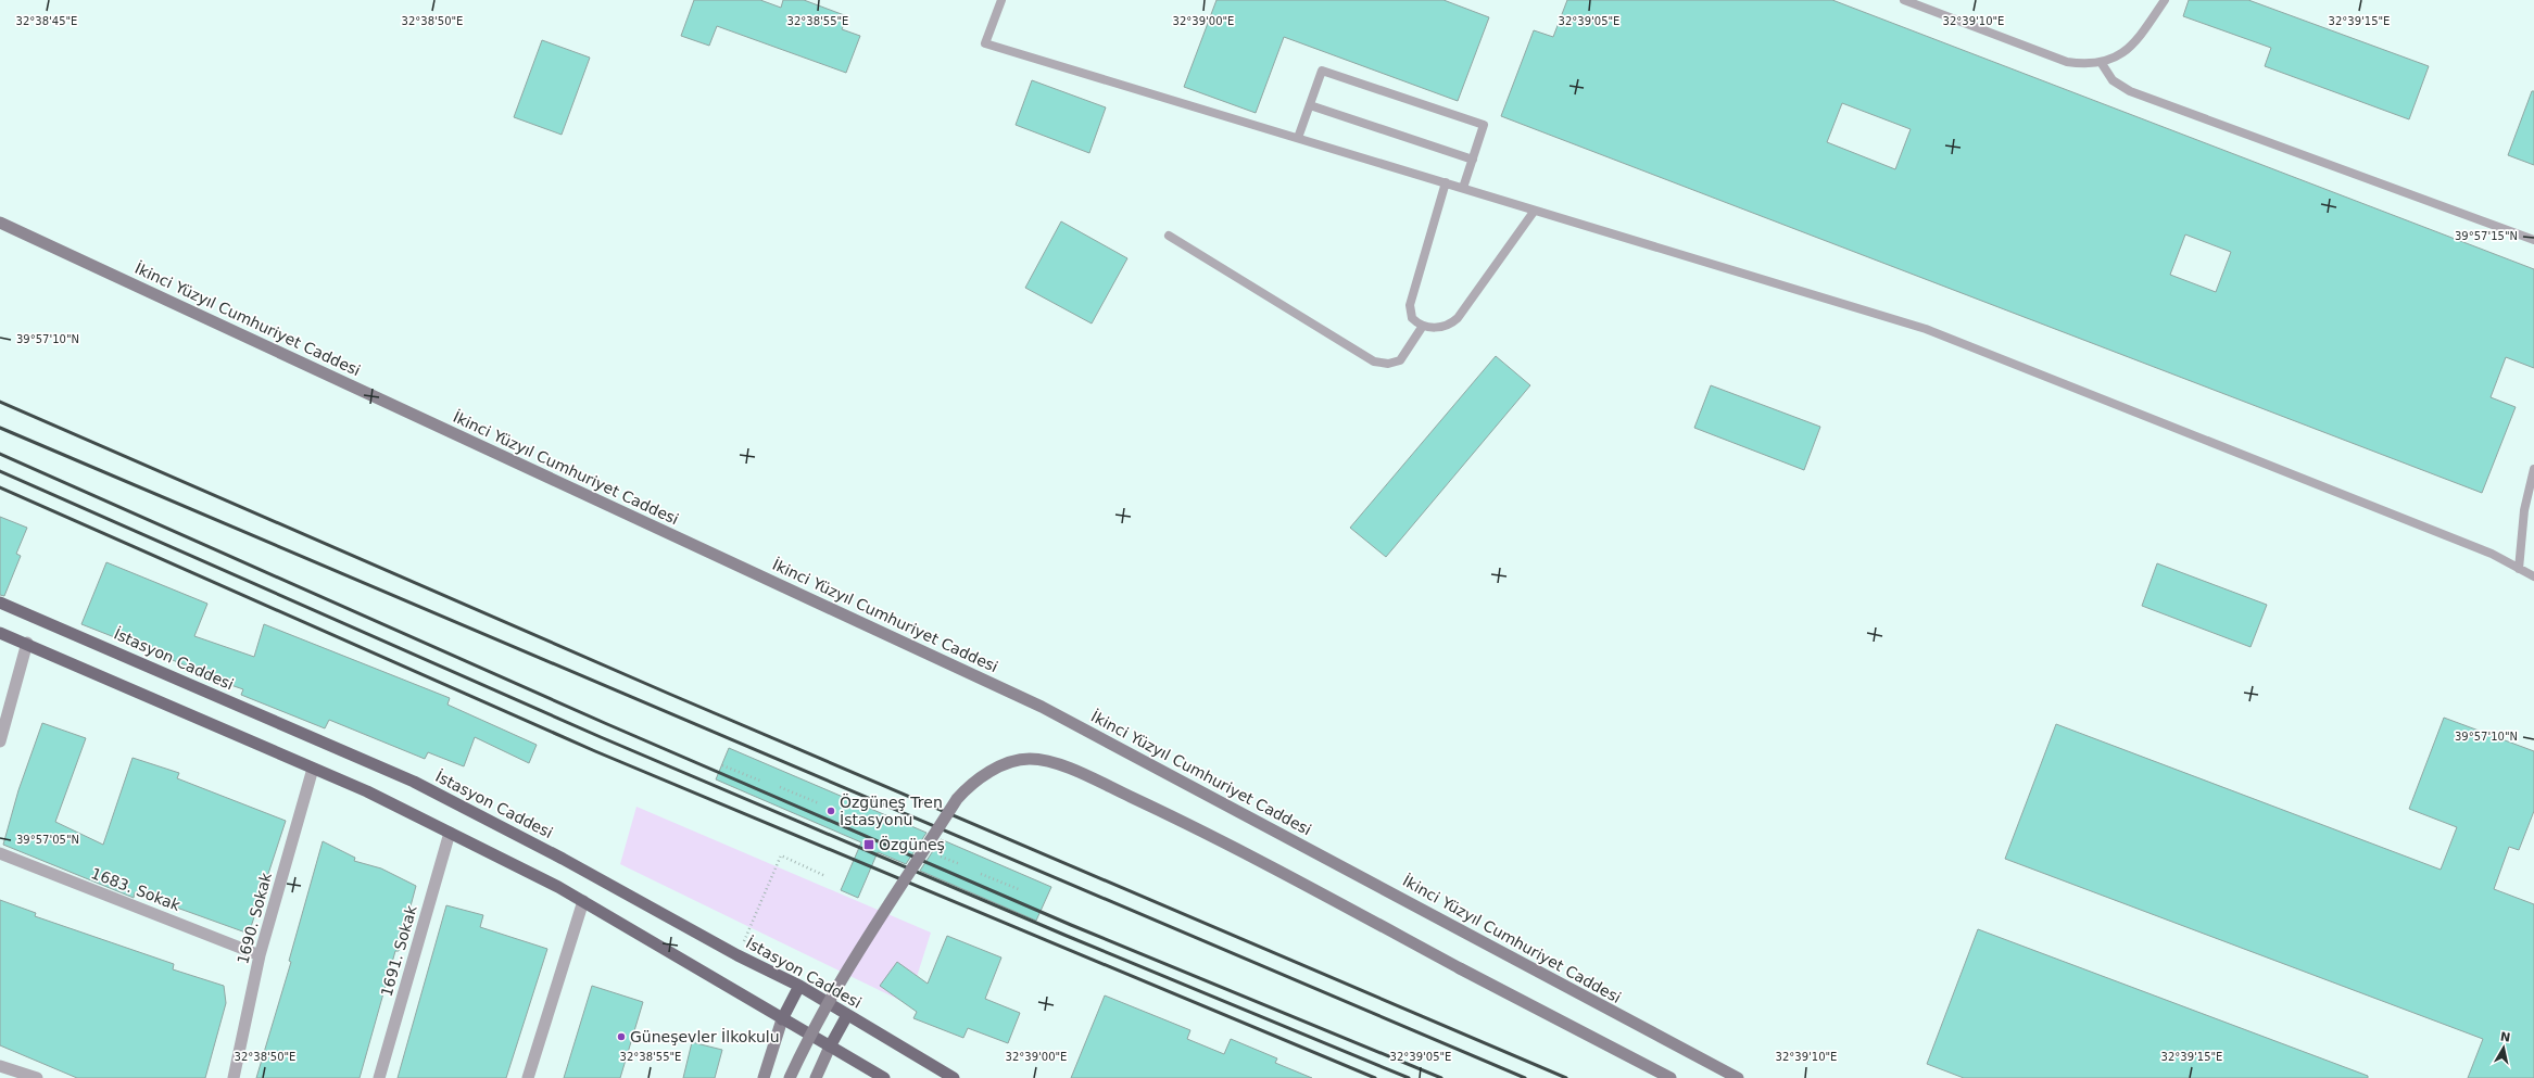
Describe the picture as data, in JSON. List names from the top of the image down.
{
  "streets": {
    "main road": ["İkinci Yüzyıl Cumhuriyet Caddesi", "İstasyon Caddesi"],
    "street": ["1683. Sokak", "1690. Sokak", "1691. Sokak"]
  },
  "crossings": [
    ["1683. Sokak", "1690. Sokak"]
  ],
  "places": {
    "other": ["Özgüneş Tren İstasyonu", "Güneşevler İlkokulu"],
    "transit": ["Özgüneş"]
  },
  "north": "top",
  "coordinates": [
    "32°38'45\"E",
    "32°38'50\"E",
    "32°38'55\"E",
    "32°39'00\"E",
    "32°39'05\"E",
    "32°39'10\"E",
    "32°39'15\"E",
    "39°57'15\"N",
    "39°57'10\"N",
    "39°57'05\"N"
  ]
}
